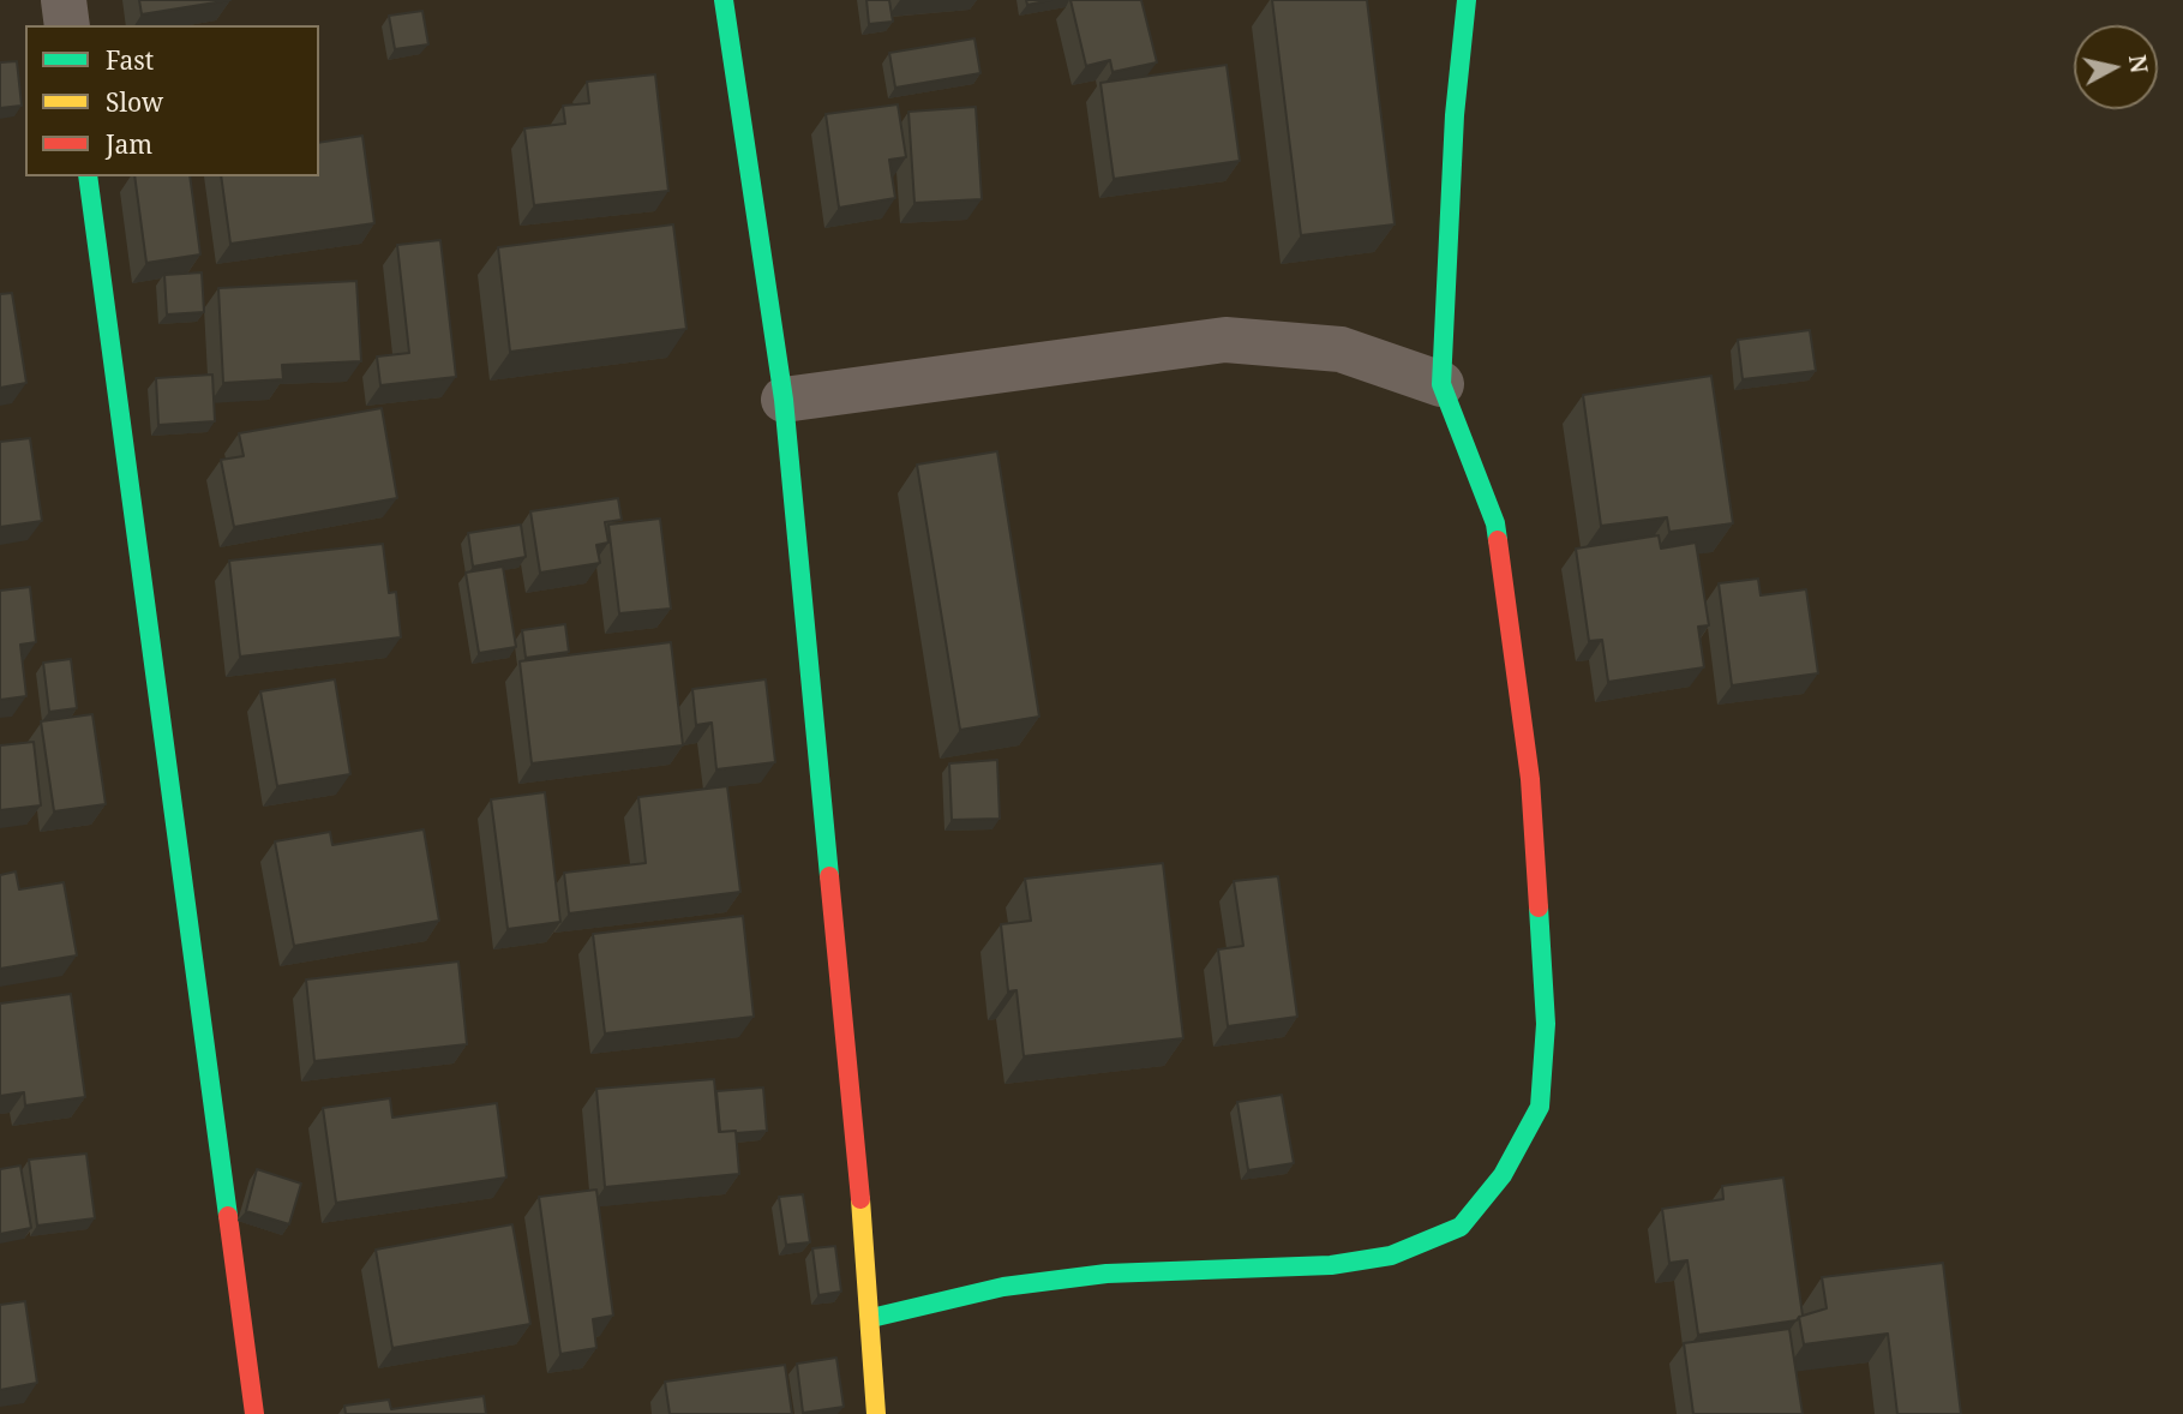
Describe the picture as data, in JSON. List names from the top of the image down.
{
  "legend": ["Fast", "Slow", "Jam"],
  "north": "right"
}
